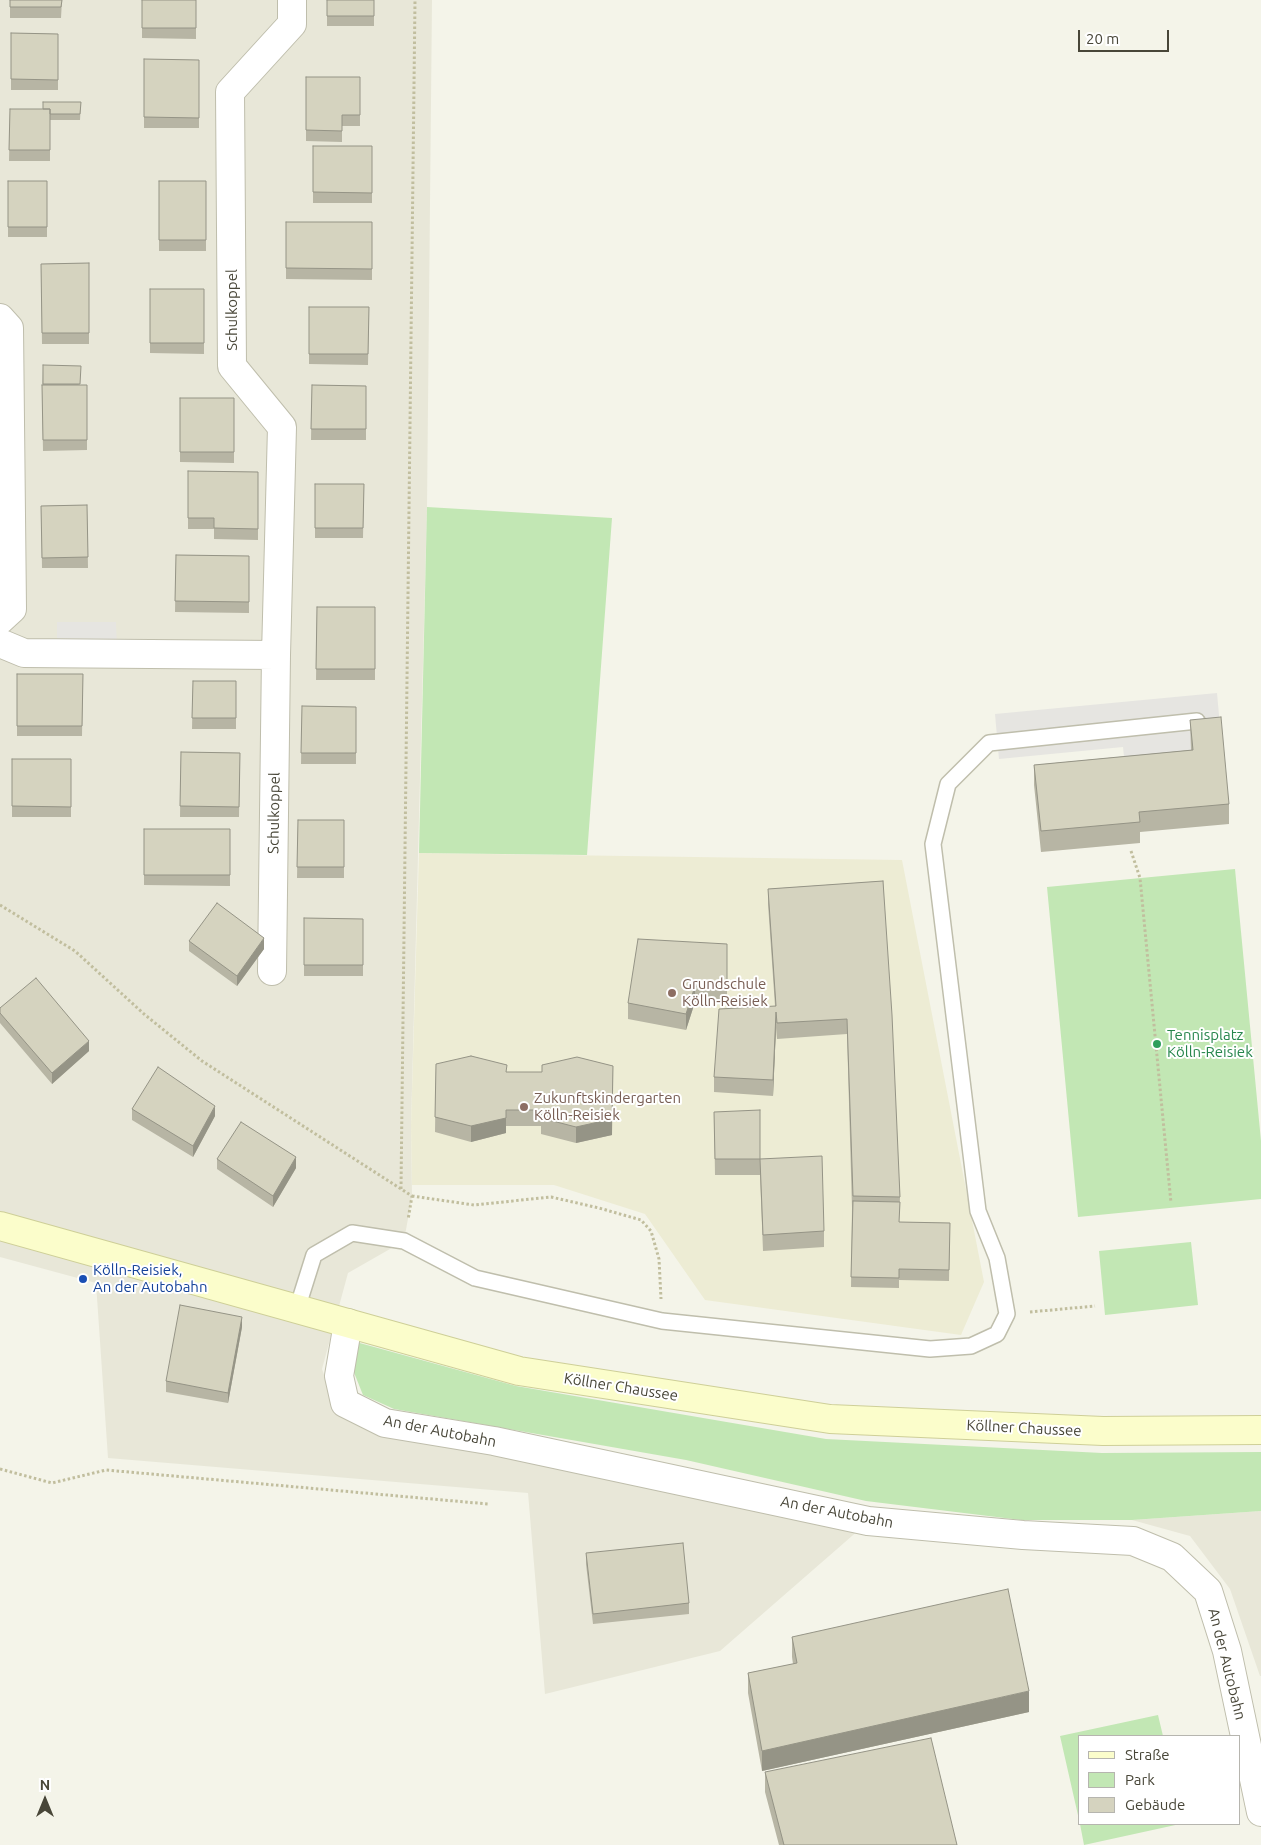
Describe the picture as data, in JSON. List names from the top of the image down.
{
  "streets": {
    "street": ["Schulkoppel", "Köllner Chaussee", "An der Autobahn"]
  },
  "crossings": [
    ["Köllner Chaussee", "An der Autobahn"]
  ],
  "places": [
    "Grundschule Kölln-Reisiek",
    "Tennisplatz Kölln-Reisiek",
    "Zukunftskindergarten Kölln-Reisiek",
    "Kölln-Reisiek, An der Autobahn"
  ],
  "legend": ["Straße", "Park", "Gebäude"],
  "scale_bar": "20 m",
  "north": "top"
}
